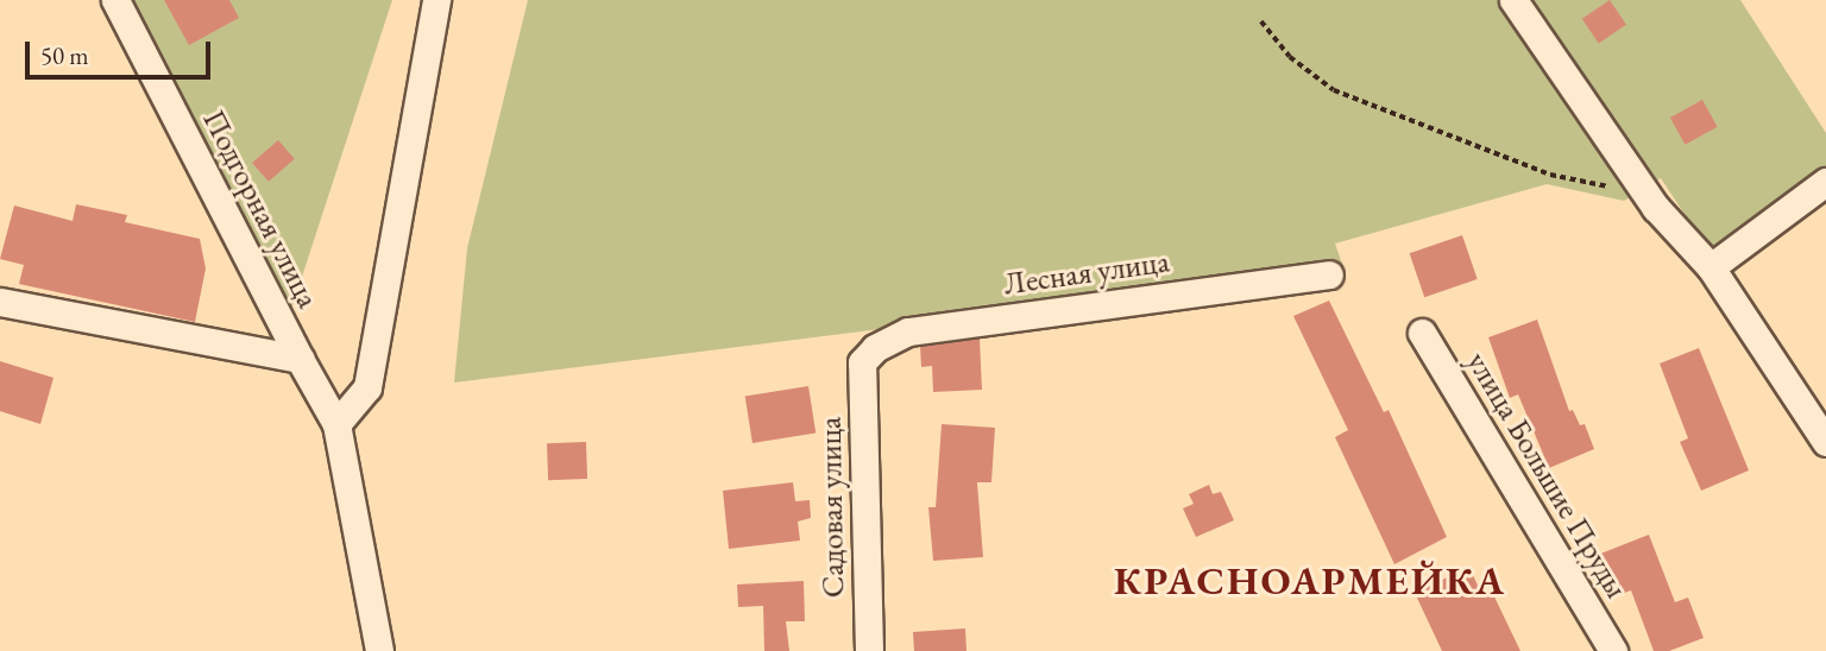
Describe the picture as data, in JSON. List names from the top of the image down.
{
  "streets": {
    "street": [
      "Подгорная улица",
      "Лесная улица",
      "улица Большие Пруды",
      "Садовая улица"
    ]
  },
  "crossings": [
    ["Лесная улица", "Садовая улица"]
  ],
  "districts": ["КРАСНОАРМЕЙКА"],
  "scale_bar": "50 m"
}
